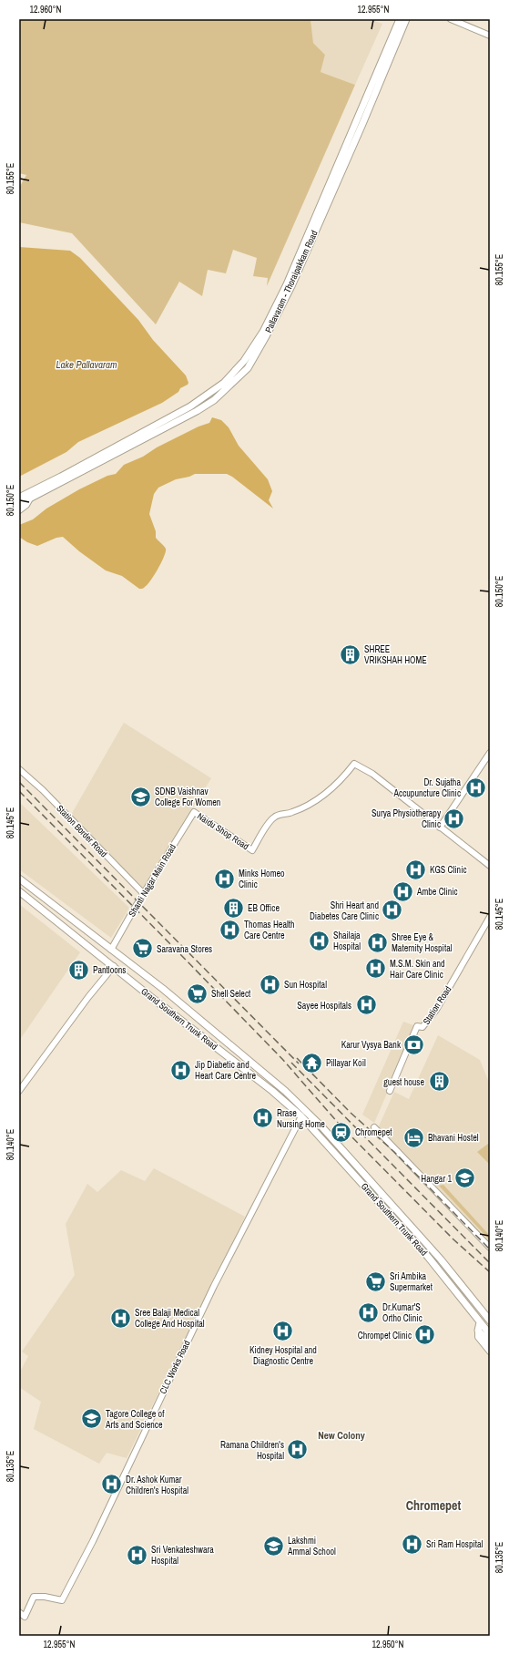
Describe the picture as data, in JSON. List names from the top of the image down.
{
  "streets": {
    "main road": ["Pallavaram - Thoraipakkam Road", "Grand Southern Trunk Road"],
    "street": [
      "Station Border Road",
      "Naidu Shop Road",
      "Shanti Nagar Main Road",
      "Station Road",
      "CLC Works Road"
    ]
  },
  "crossings": [
    ["Station Border Road", "Shanti Nagar Main Road"],
    ["Naidu Shop Road", "Shanti Nagar Main Road"],
    ["Shanti Nagar Main Road", "Grand Southern Trunk Road"],
    ["Grand Southern Trunk Road", "CLC Works Road"]
  ],
  "districts": ["New Colony", "Chromepet"],
  "water": ["Lake Pallavaram"],
  "places": {
    "building": [
      "SHREE VRIKSHAH HOME",
      "EB Office",
      "Pantloons",
      "guest house"
    ],
    "hospital": [
      "Dr. Sujatha Accupuncture Clinic",
      "Surya Physiotherapy Clinic",
      "KGS Clinic",
      "Minks Homeo Clinic",
      "Ambe Clinic",
      "Shri Heart and Diabetes Care Clinic",
      "Thomas Health Care Centre",
      "Shailaja Hospital",
      "Shree Eye & Maternity Hospital",
      "M.S.M. Skin and Hair Care Clinic",
      "Sun Hospital",
      "Sayee Hospitals",
      "Jip Diabetic and Heart Care Centre",
      "Rrase Nursing Home",
      "Dr.Kumar'S Ortho Clinic",
      "Sree Balaji Medical College And Hospital",
      "Kidney Hospital and Diagnostic Centre",
      "Chrompet Clinic",
      "Ramana Children's Hospital",
      "Dr. Ashok Kumar Children's Hospital",
      "Sri Ram Hospital",
      "Sri Venkateshwara Hospital"
    ],
    "school or university": [
      "SDNB Vaishnav College For Women",
      "Hangar 1",
      "Tagore College of Arts and Science",
      "Lakshmi Ammal School"
    ],
    "supermarket": ["Saravana Stores", "Shell Select", "Sri Ambika Supermarket"],
    "bank": ["Karur Vysya Bank"],
    "temple": ["Pillayar Koil"],
    "station": ["Chromepet"],
    "hotel": ["Bhavani Hostel"]
  },
  "coordinates": [
    "12.960°N",
    "12.955°N",
    "80.155°E",
    "80.150°E",
    "80.145°E",
    "80.140°E",
    "80.135°E",
    "12.950°N"
  ]
}
